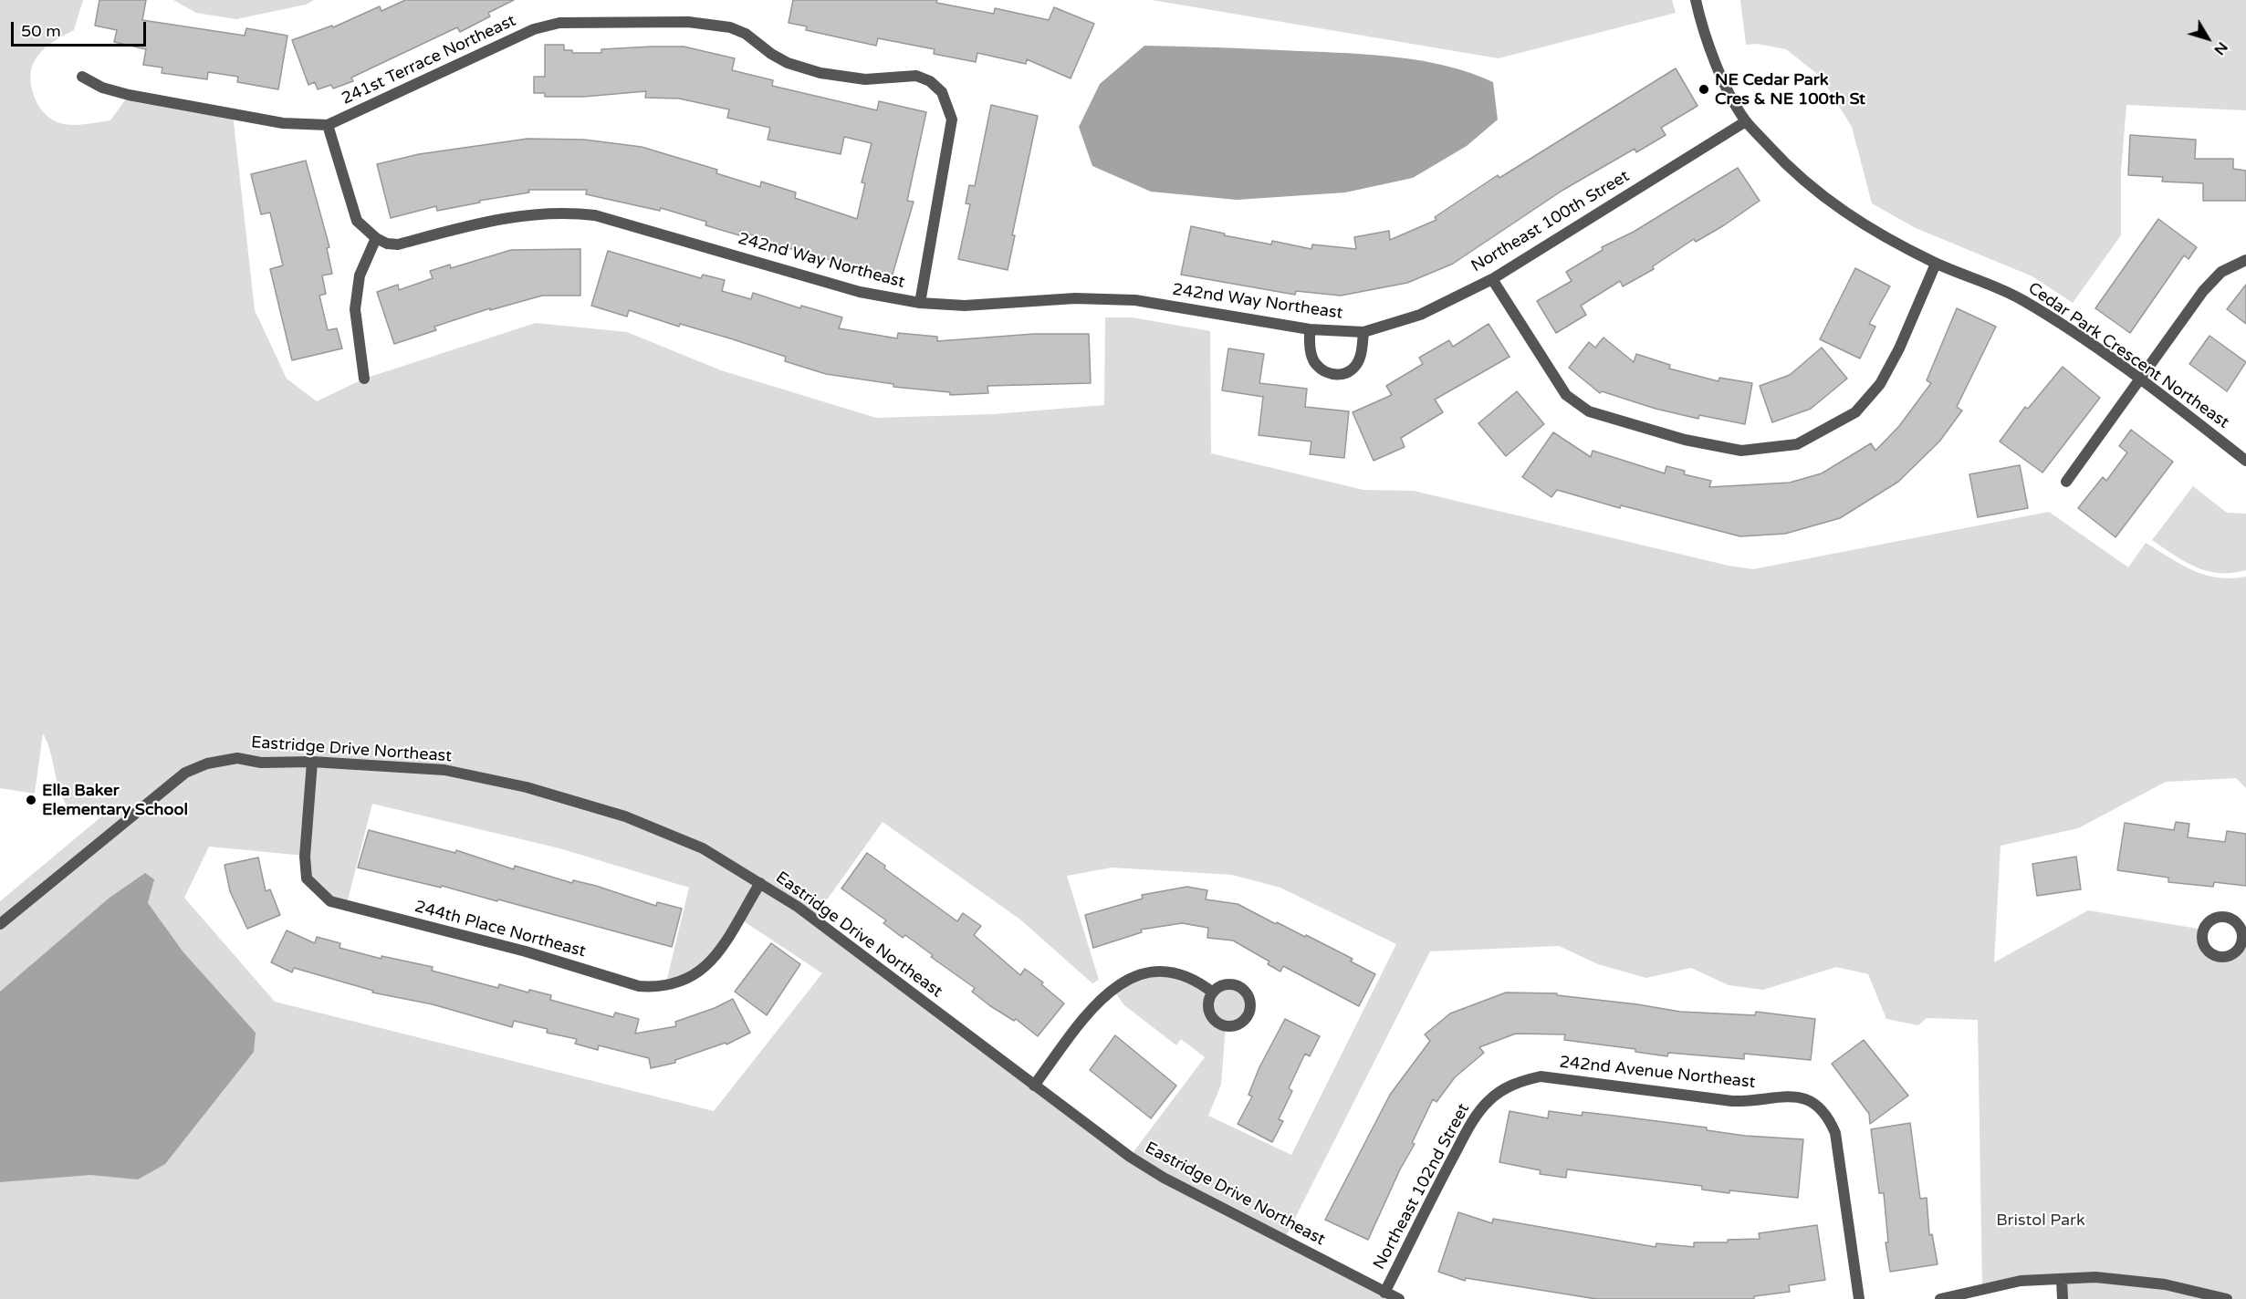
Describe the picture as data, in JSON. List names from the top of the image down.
{
  "streets": {
    "street": [
      "241st Terrace Northeast",
      "Northeast 100th Street",
      "242nd Way Northeast",
      "Cedar Park Crescent Northeast",
      "Eastridge Drive Northeast",
      "244th Place Northeast",
      "242nd Avenue Northeast",
      "Northeast 102nd Street"
    ]
  },
  "crossings": [
    ["241st Terrace Northeast", "242nd Way Northeast"],
    ["Northeast 100th Street", "242nd Way Northeast"],
    ["Northeast 100th Street", "Cedar Park Crescent Northeast"],
    ["Eastridge Drive Northeast", "244th Place Northeast"],
    ["Eastridge Drive Northeast", "Northeast 102nd Street"],
    ["242nd Avenue Northeast", "Northeast 102nd Street"]
  ],
  "parks": ["Bristol Park"],
  "places": ["NE Cedar Park Cres & NE 100th St", "Ella Baker Elementary School"],
  "scale_bar": "50 m",
  "north": "bottom right"
}
